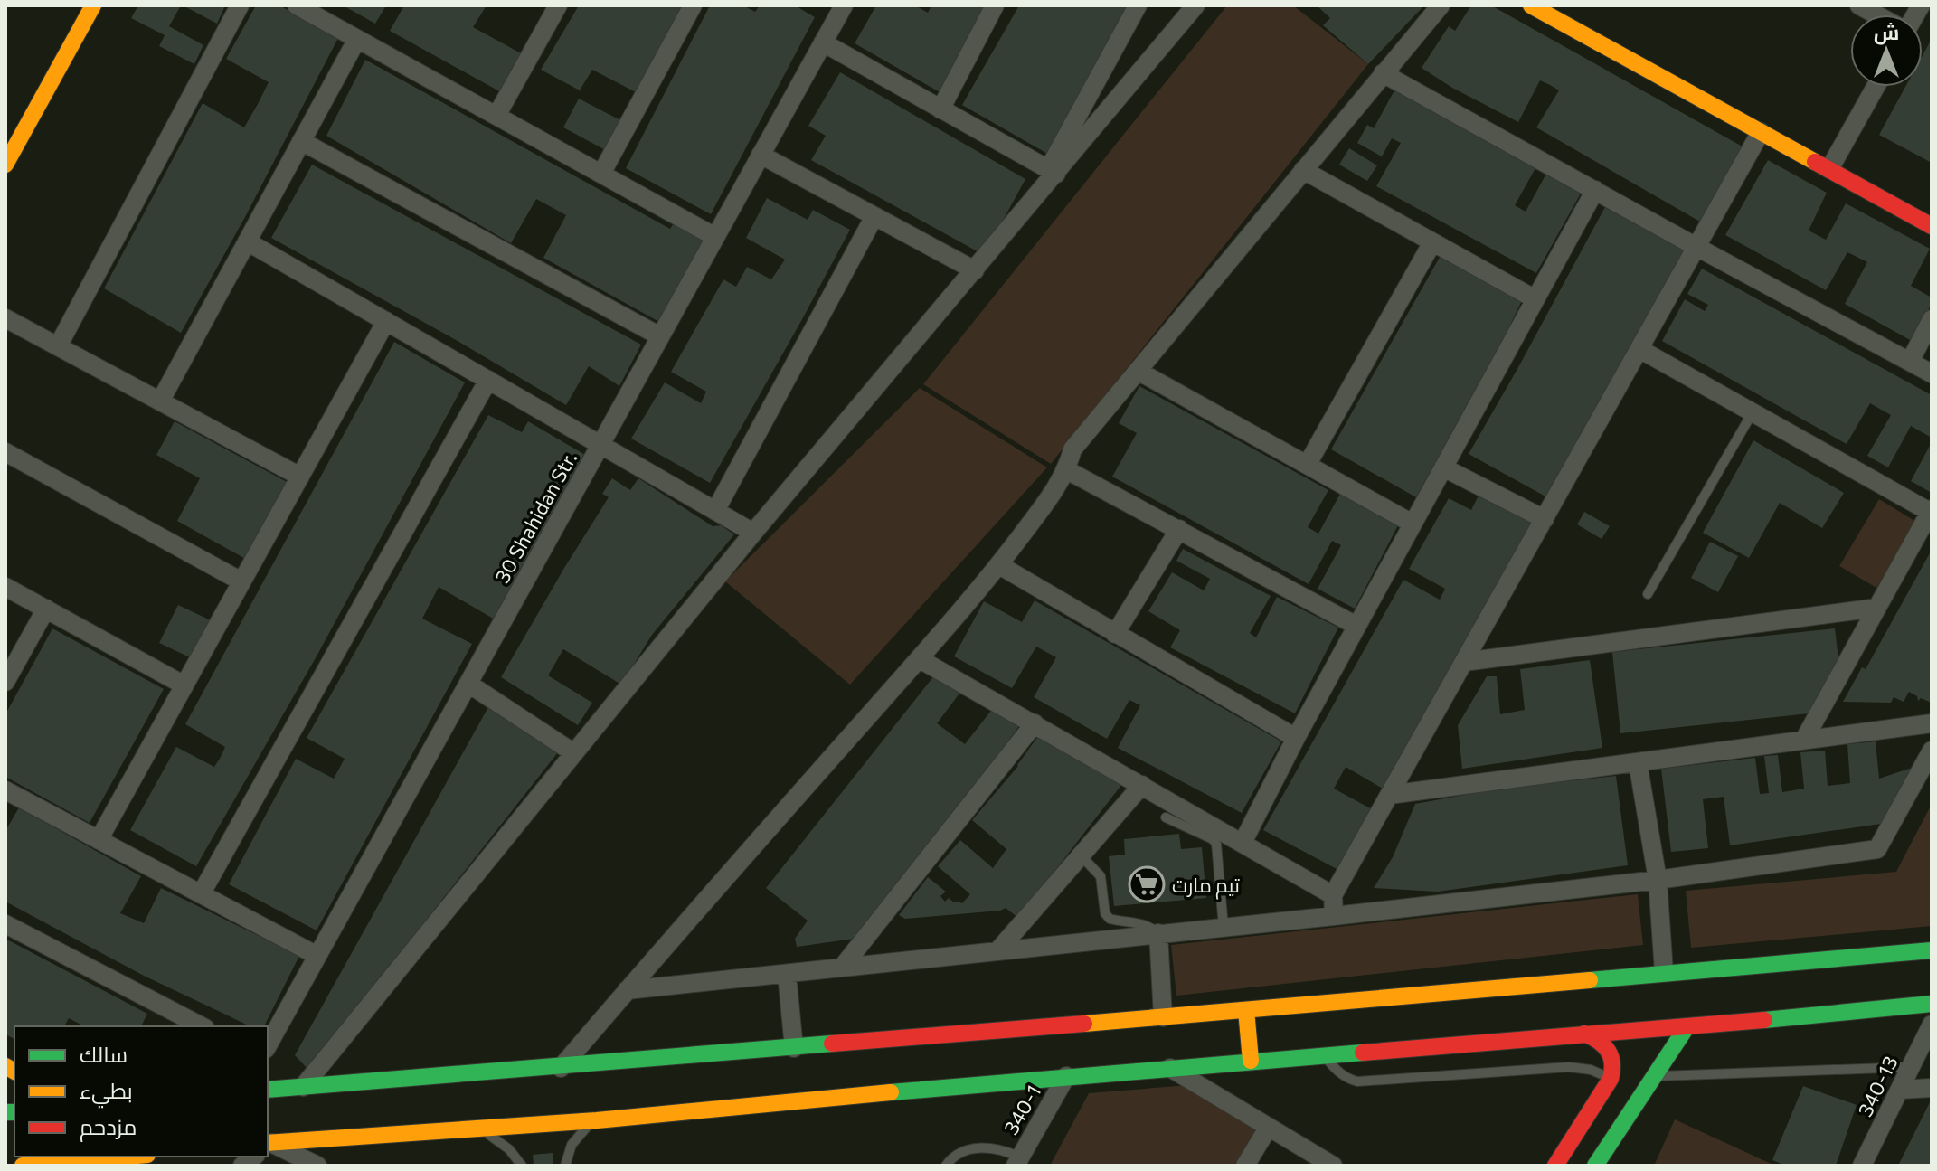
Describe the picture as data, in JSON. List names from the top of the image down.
{
  "streets": {
    "street": ["30 Shahidan Str.", "340-13", "340-1"]
  },
  "places": {
    "supermarket": ["تيم مارت"]
  },
  "legend": ["سالك", "بطيء", "مزدحم"],
  "north": "top"
}
